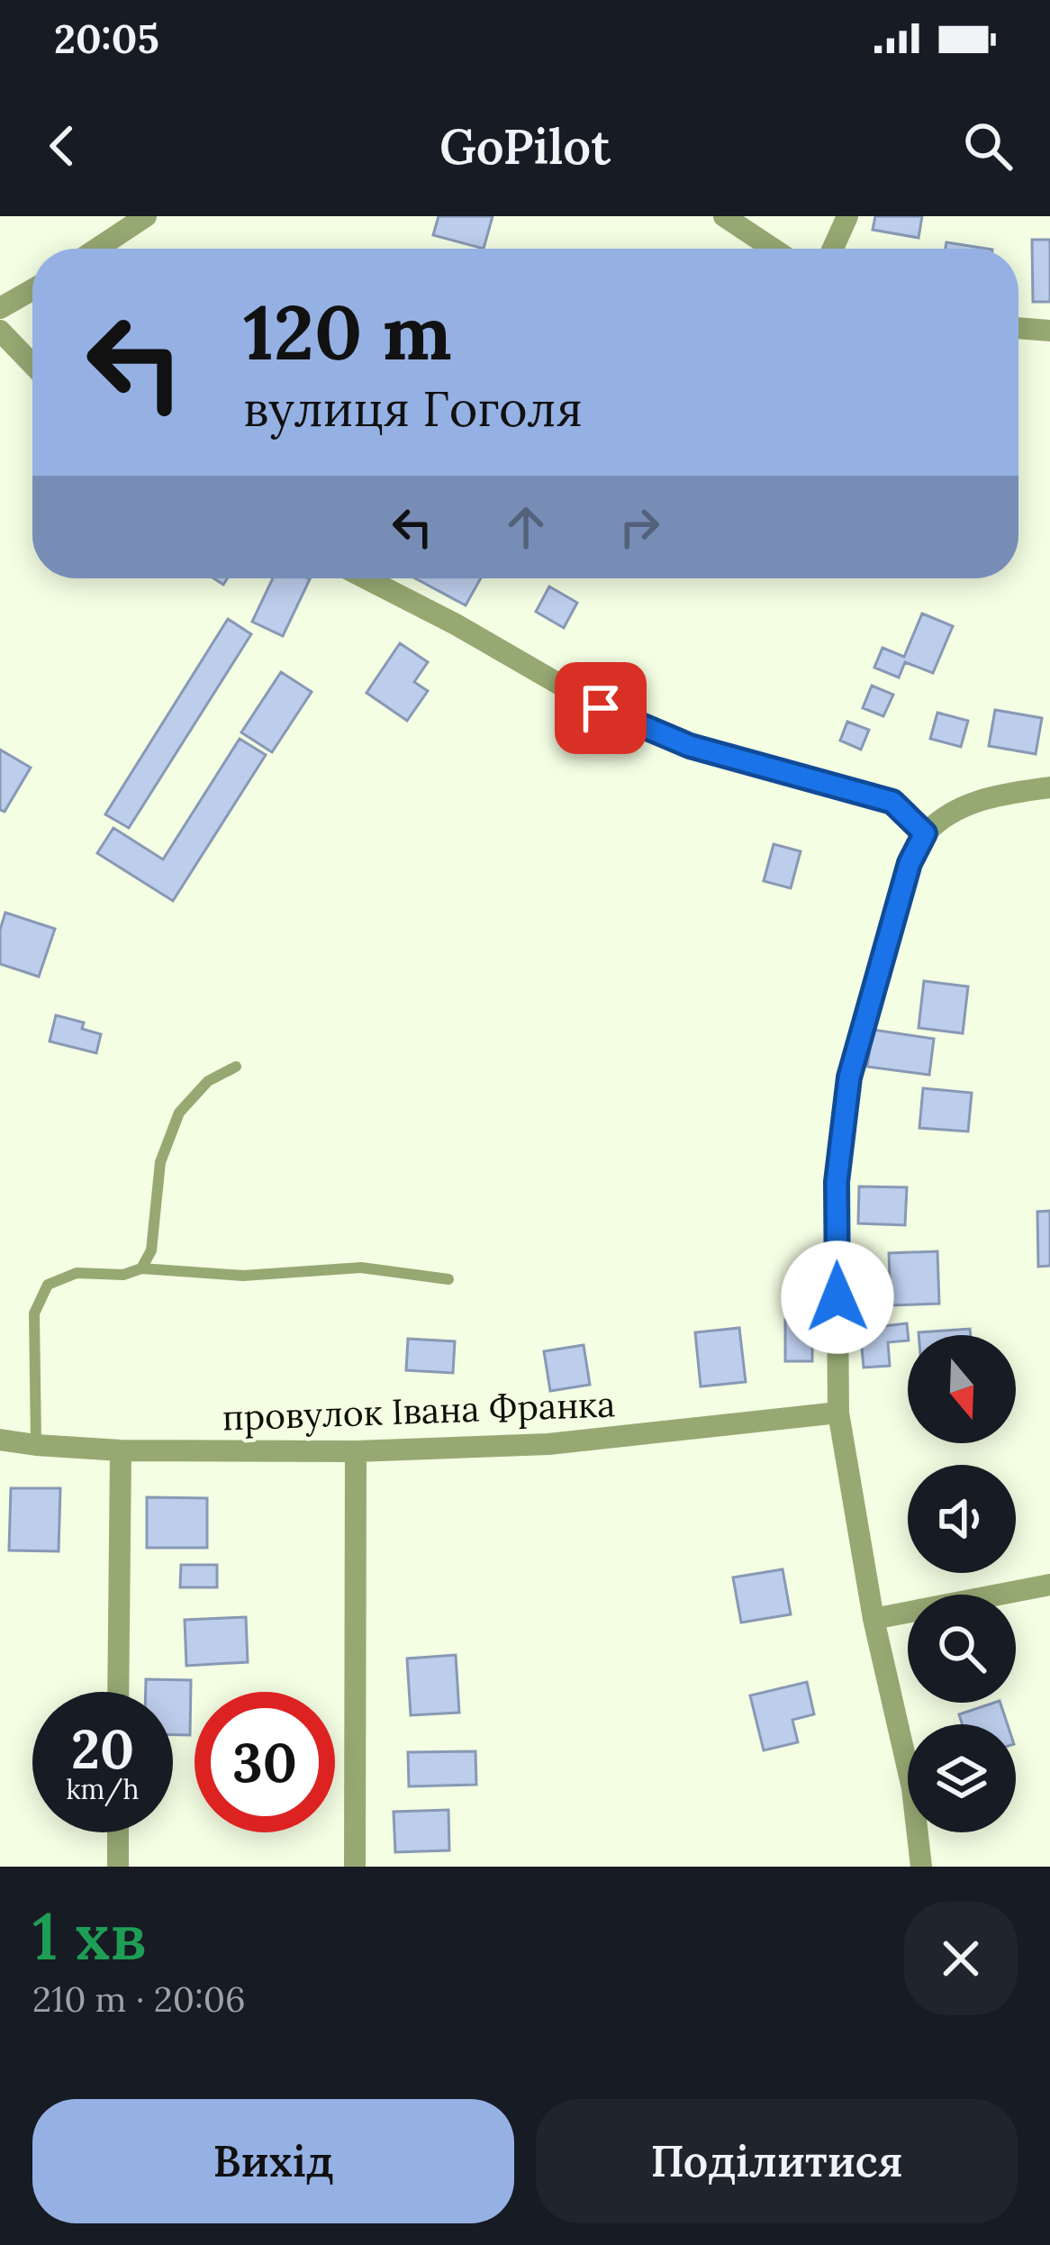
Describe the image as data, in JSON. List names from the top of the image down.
{
  "streets": {
    "street": ["провулок Івана Франка"]
  },
  "north": "bottom",
  "page": {
    "status": "20:05",
    "header": "GoPilot",
    "turn": ["120 m", "вулиця Гоголя"],
    "speed": "20 km/h",
    "limit": "30",
    "heading": ["1 хв", "210 m · 20:06"],
    "buttons": ["Вихід", "Поділитися"]
  }
}
